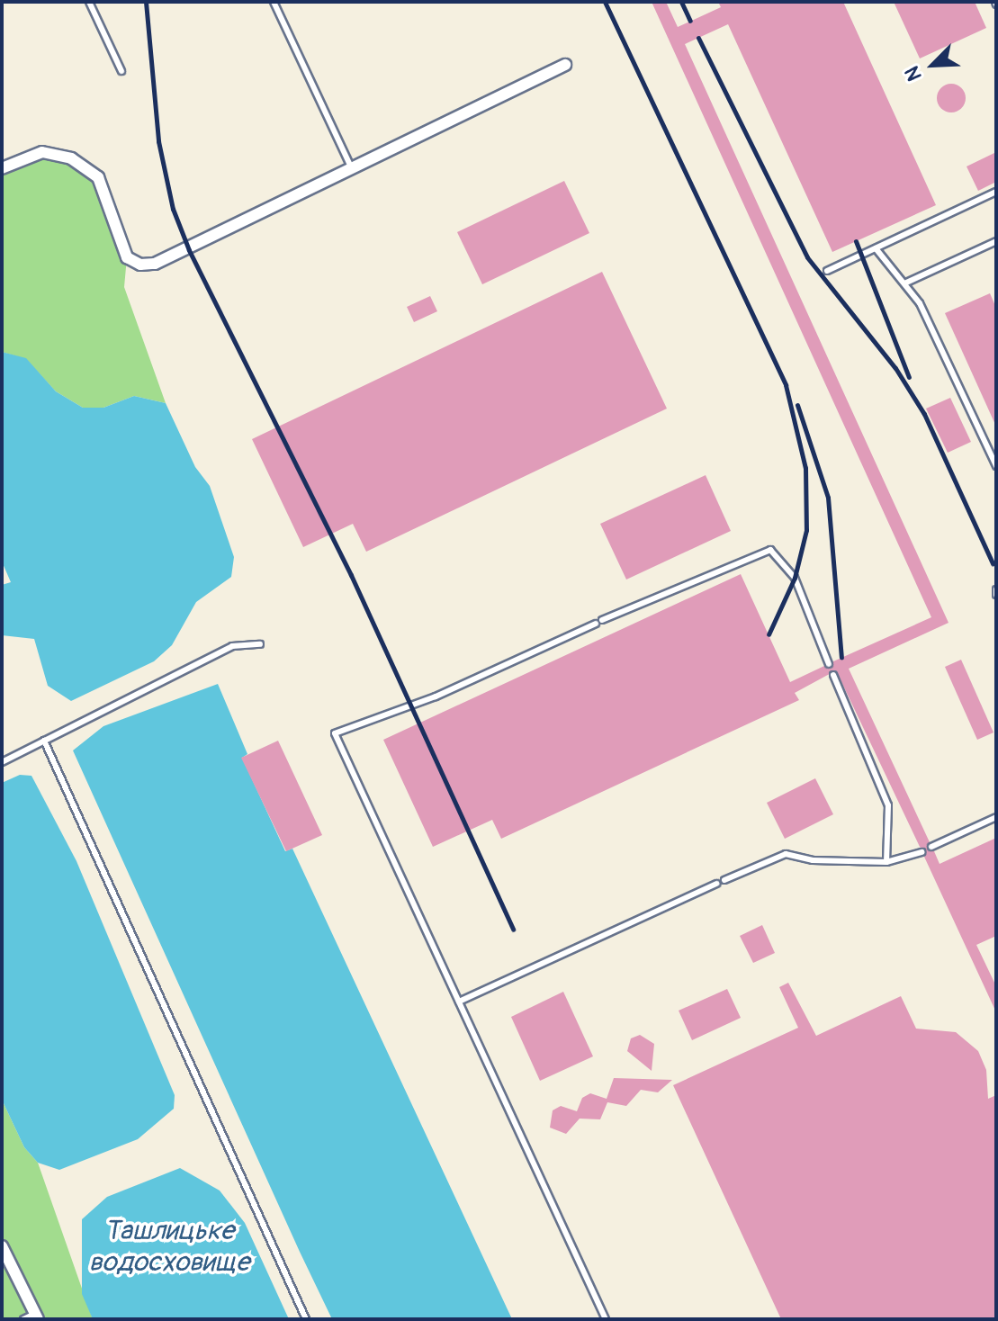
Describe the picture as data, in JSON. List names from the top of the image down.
{
  "water": ["Ташлицьке водосховище"],
  "north": "bottom left"
}
